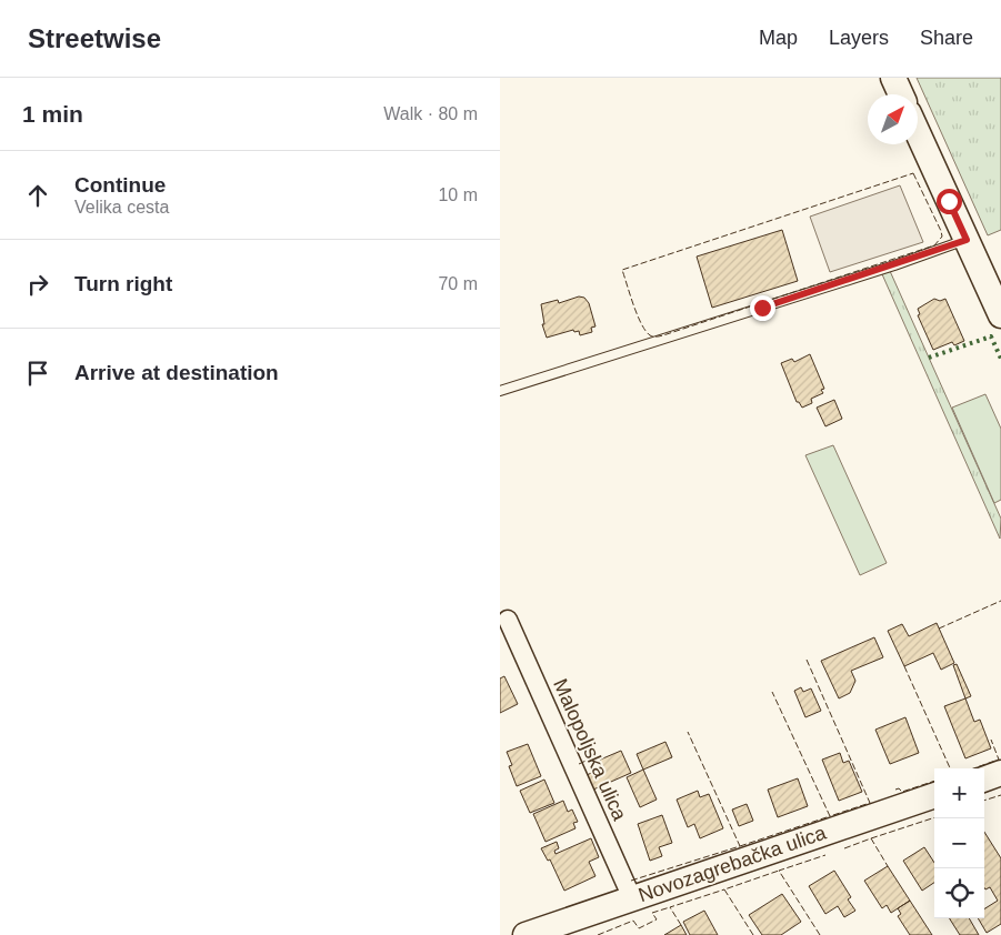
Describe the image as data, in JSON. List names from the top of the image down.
{
  "streets": {
    "main road": ["Novozagrebačka ulica"],
    "street": ["Malopoljska ulica"]
  },
  "crossings": [
    ["Malopoljska ulica", "Novozagrebačka ulica"]
  ],
  "north": "top right",
  "page": {
    "header": "Streetwise",
    "nav": ["Map", "Layers", "Share"],
    "heading": ["1 min", "Walk · 80 m"],
    "list": [
      ["Continue", "Velika cesta", "10 m"],
      ["Turn right", "70 m"],
      "Arrive at destination"
    ],
    "map_buttons": ["+", "−"]
  }
}
